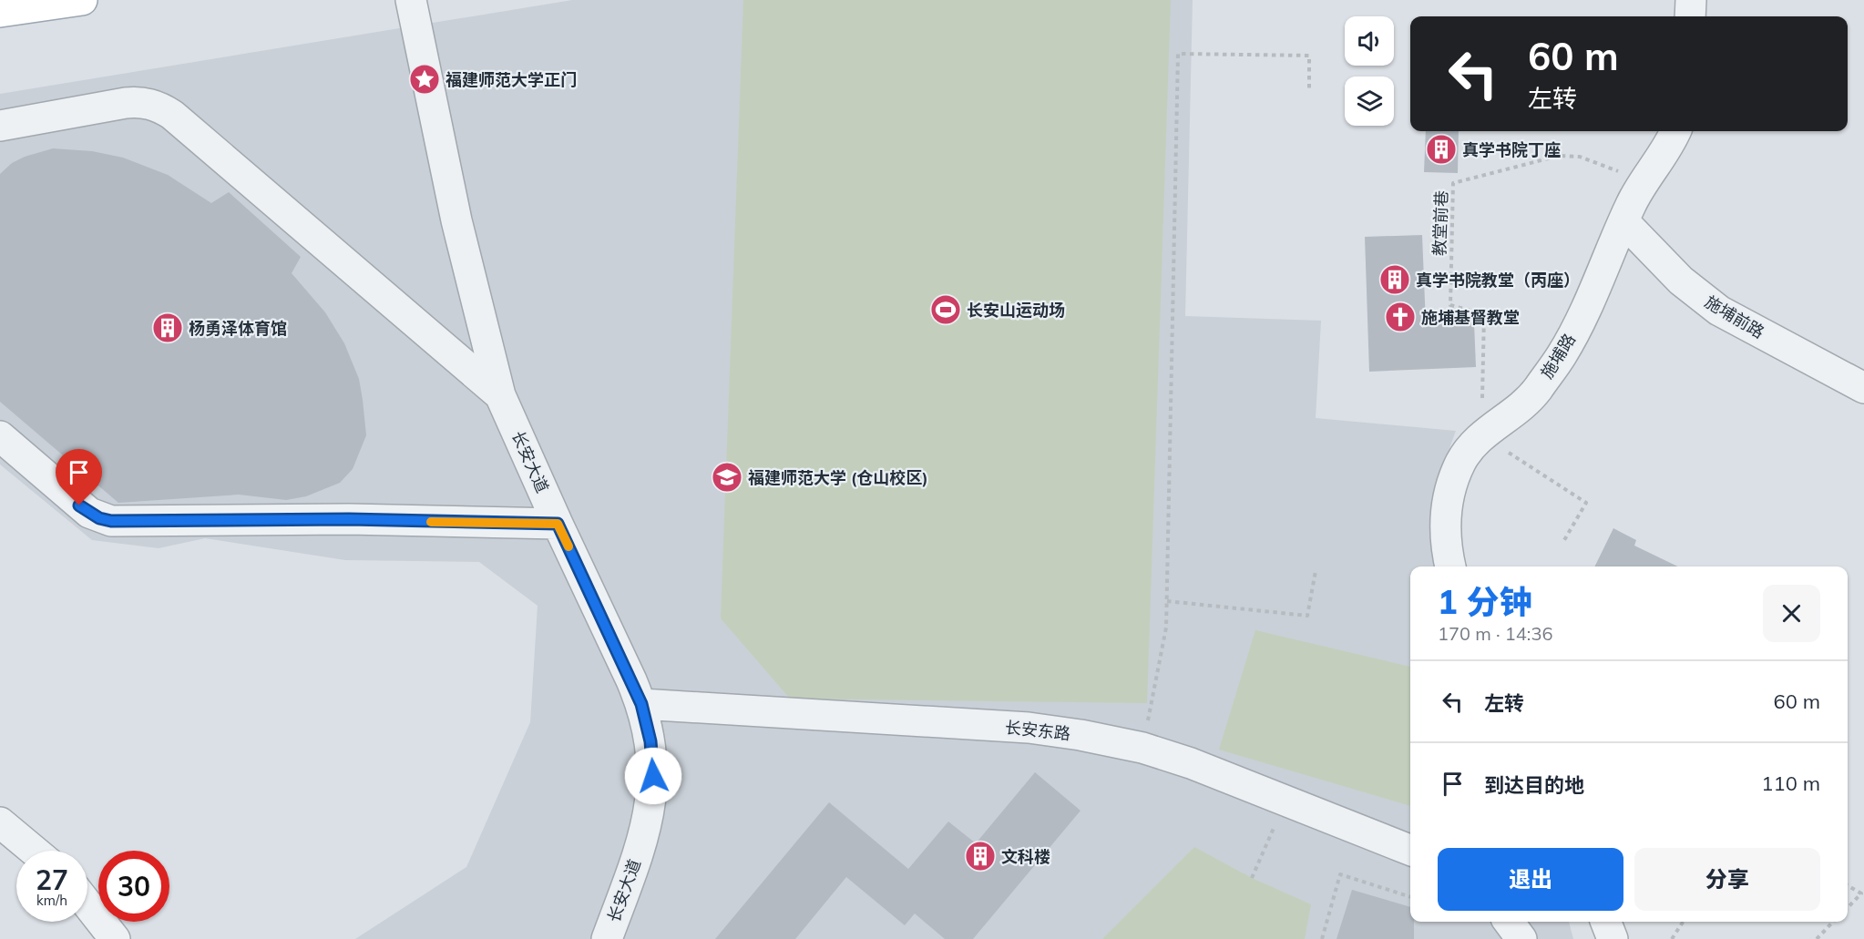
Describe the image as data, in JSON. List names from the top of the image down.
{
  "streets": {
    "street": [
      "施埔前路",
      "施埔路",
      "长安大道",
      "长安东路"
    ],
    "path": ["教堂前巷"]
  },
  "crossings": [
    ["教堂前巷", "施埔路"],
    ["施埔前路", "施埔路"],
    ["长安大道", "长安东路"]
  ],
  "places": {
    "place": ["福建师范大学正门"],
    "building": [
      "真学书院丁座",
      "真学书院教堂（丙座）",
      "杨勇泽体育馆",
      "文科楼"
    ],
    "sports": ["长安山运动场"],
    "church": ["施埔基督教堂"],
    "school or university": ["福建师范大学 (仓山校区)"]
  },
  "page": {
    "turn": ["60 m", "左转"],
    "heading": ["1 分钟", "170 m · 14:36"],
    "list": [
      {
        "name": "左转",
        "value": "60 m"
      },
      {
        "name": "到达目的地",
        "value": "110 m"
      }
    ],
    "buttons": ["退出", "分享"],
    "speed": "27 km/h",
    "limit": "30"
  }
}
